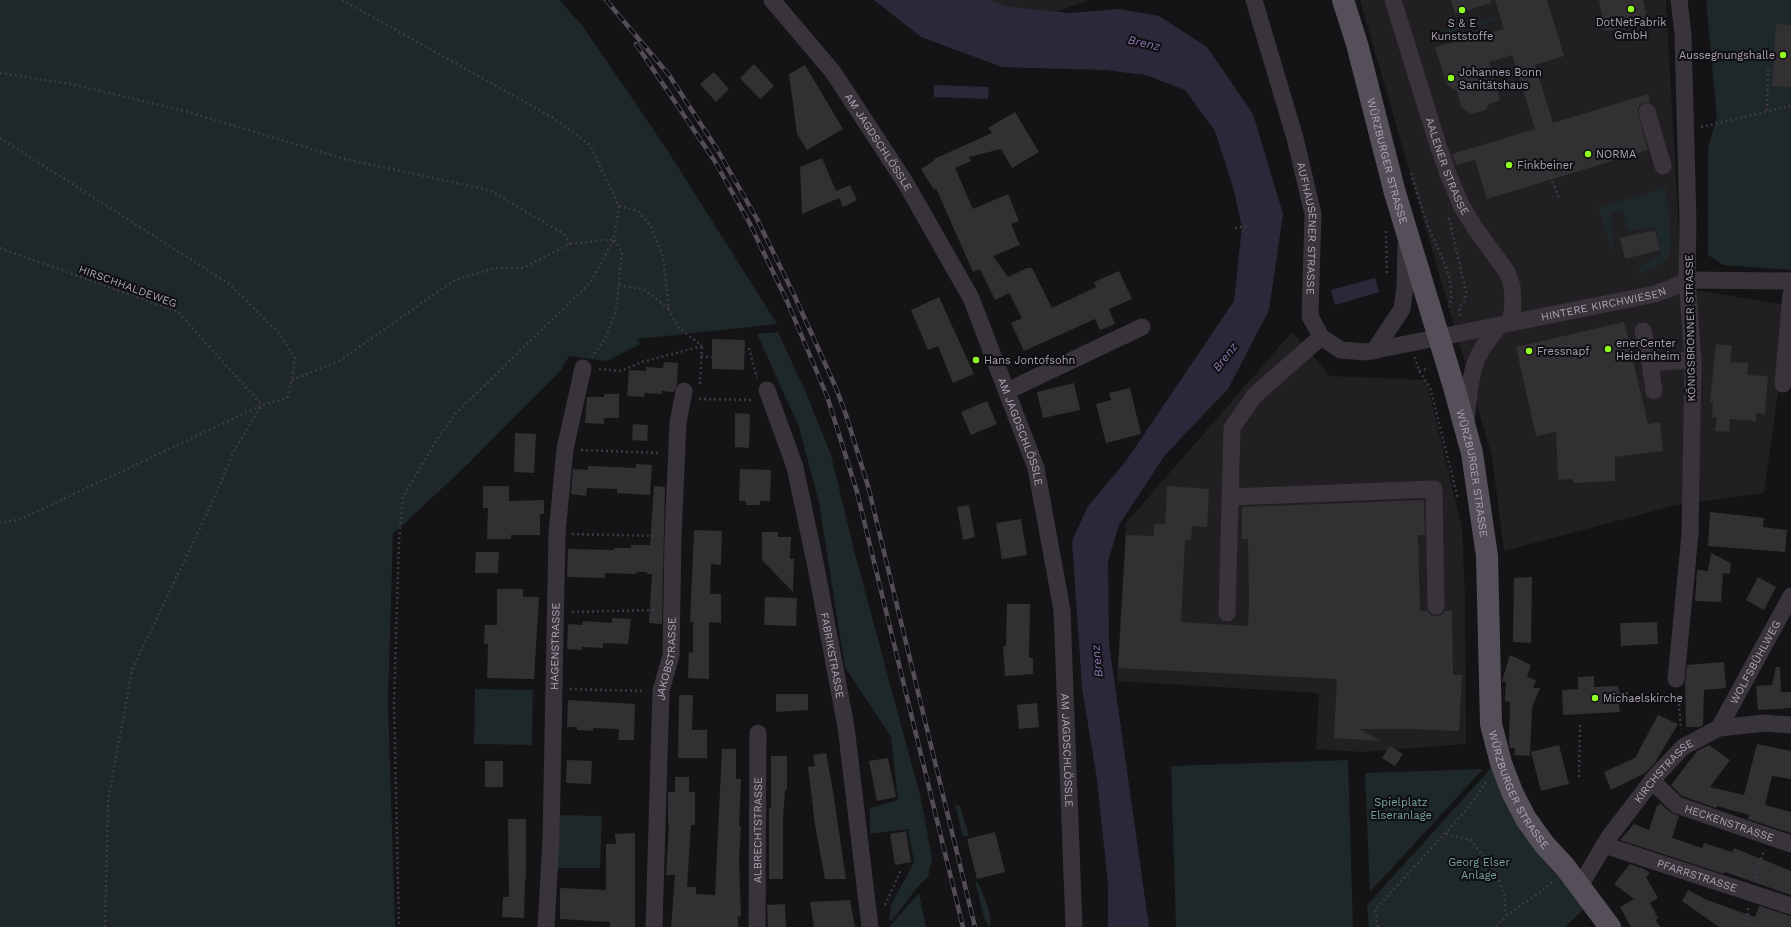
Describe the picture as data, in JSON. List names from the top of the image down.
{
  "streets": {
    "main road": ["WÜRZBURGER STRASSE"],
    "street": [
      "AM JAGDSCHLÖSSLE",
      "AALENER STRASSE",
      "AUFHAUSENER STRASSE",
      "HINTERE KIRCHWIESEN",
      "KÖNIGSBRONNER STRASSE",
      "HAGENSTRASSE",
      "FABRIKSTRASSE",
      "JAKOBSTRASSE",
      "WOLFSBÜHLWEG",
      "KIRCHSTRASSE",
      "HECKENSTRASSE",
      "ALBRECHTSTRASSE",
      "PFARRSTRASSE"
    ],
    "path": ["HIRSCHHALDEWEG"]
  },
  "crossings": [
    ["WÜRZBURGER STRASSE", "AUFHAUSENER STRASSE"],
    ["WÜRZBURGER STRASSE", "HINTERE KIRCHWIESEN"],
    ["WÜRZBURGER STRASSE", "KIRCHSTRASSE"],
    ["AALENER STRASSE", "HINTERE KIRCHWIESEN"],
    ["AUFHAUSENER STRASSE", "HINTERE KIRCHWIESEN"],
    ["HINTERE KIRCHWIESEN", "KÖNIGSBRONNER STRASSE"],
    ["WOLFSBÜHLWEG", "KIRCHSTRASSE"],
    ["KIRCHSTRASSE", "HECKENSTRASSE"],
    ["KIRCHSTRASSE", "PFARRSTRASSE"]
  ],
  "water": ["Brenz"],
  "parks": ["Spielplatz Elseranlage", "Georg Elser Anlage"],
  "places": [
    "DotNetFabrik GmbH",
    "S & E Kunststoffe",
    "Aussegnungshalle",
    "Johannes Bonn Sanitätshaus",
    "NORMA",
    "Finkbeiner",
    "enerCenter Heidenheim",
    "Fressnapf",
    "Hans Jontofsohn",
    "Michaelskirche"
  ]
}
